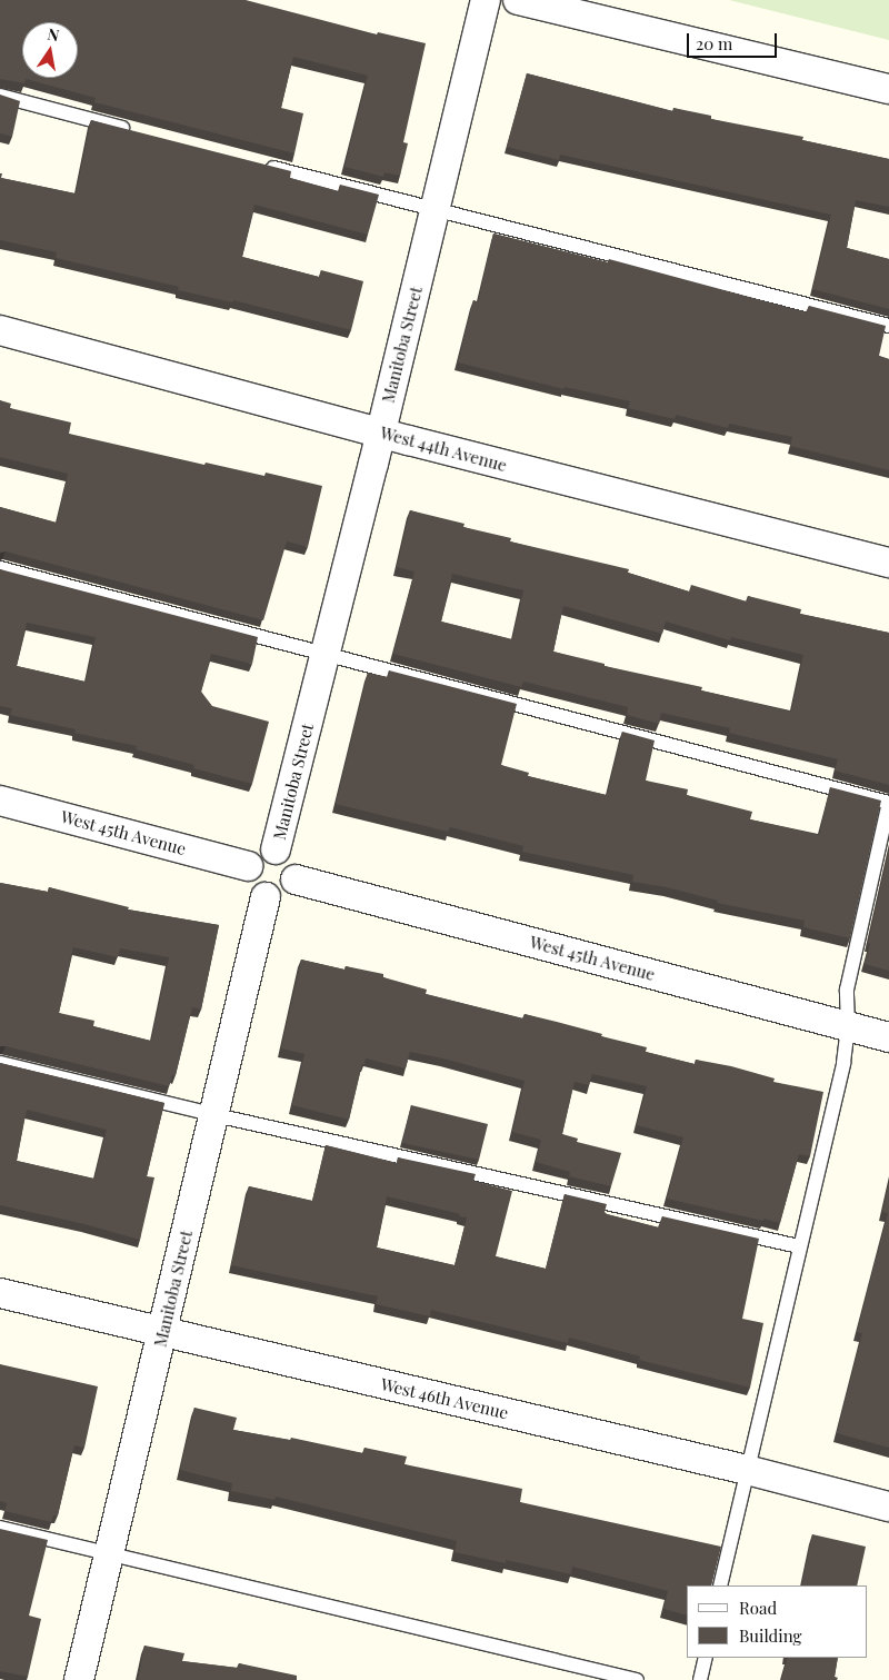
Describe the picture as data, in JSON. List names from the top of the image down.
{
  "streets": {
    "street": [
      "Manitoba Street",
      "West 44th Avenue",
      "West 45th Avenue",
      "West 46th Avenue"
    ]
  },
  "crossings": [
    ["Manitoba Street", "West 44th Avenue"],
    ["Manitoba Street", "West 45th Avenue"],
    ["Manitoba Street", "West 46th Avenue"]
  ],
  "legend": ["Road", "Building"],
  "scale_bar": "20 m",
  "north": "top"
}
